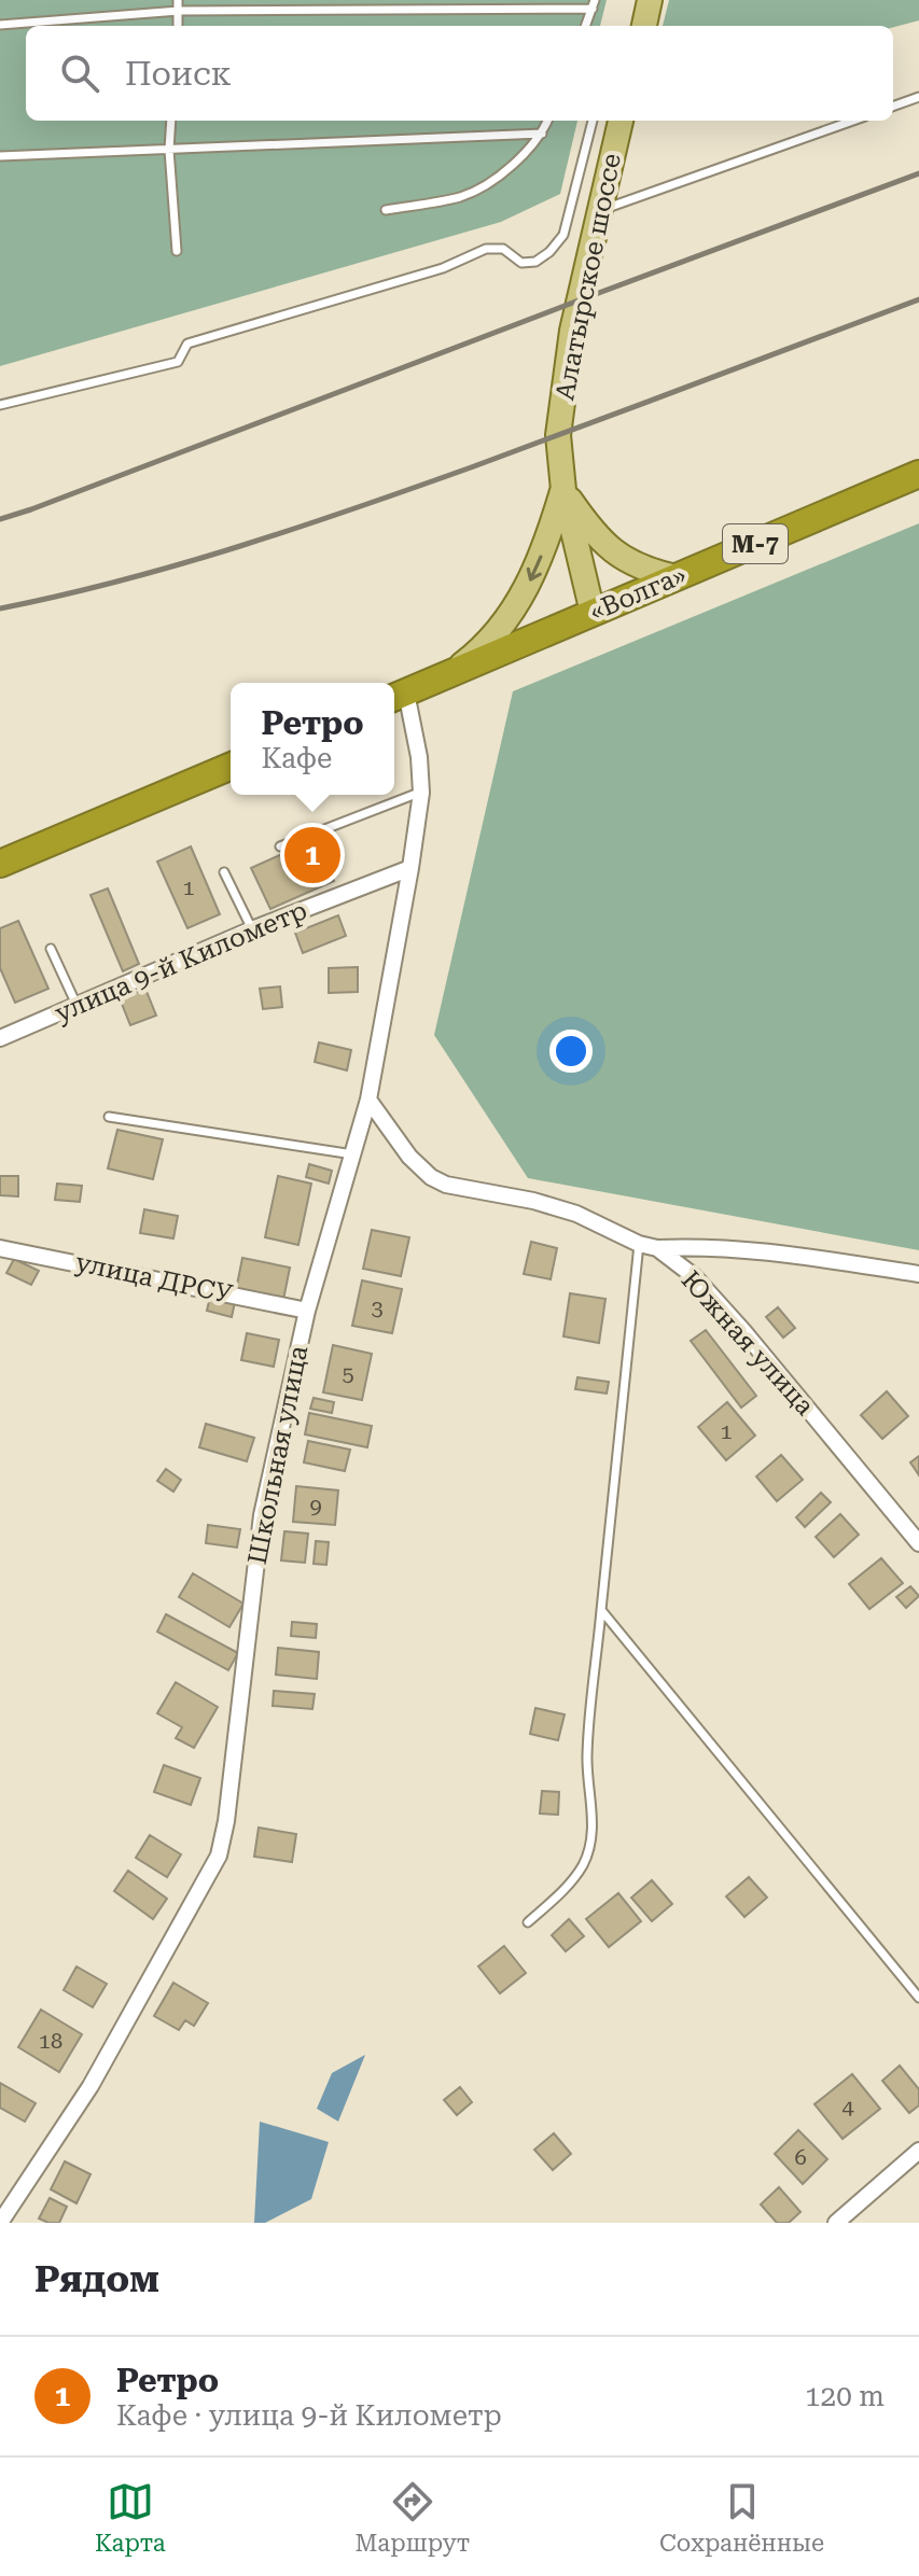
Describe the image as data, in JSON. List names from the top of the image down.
{
  "streets": {
    "highway": ["М-7", "«Волга»"],
    "main road": ["Алатырское шоссе"],
    "street": [
      "улица 9-й Километр",
      "улица ДРСУ",
      "Южная улица",
      "Школьная улица"
    ]
  },
  "crossings": [
    ["Алатырское шоссе", "«Волга»"],
    ["М-7", "«Волга»"],
    ["М-7", "Школьная улица"],
    ["улица 9-й Километр", "Школьная улица"],
    ["улица ДРСУ", "Школьная улица"],
    ["Южная улица", "Школьная улица"]
  ],
  "house_numbers": [
    "1",
    "3",
    "5",
    "1",
    "9",
    "18",
    "4",
    "6"
  ],
  "page": {
    "search": "Поиск",
    "popup": ["Ретро", "Кафе"],
    "pins": "1",
    "heading": "Рядом",
    "list": [
      {
        "mark": "1",
        "name": "Ретро",
        "note": "Кафе · улица 9-й Километр",
        "value": "120 m"
      }
    ],
    "nav": ["Карта", "Маршрут", "Сохранённые"]
  }
}
